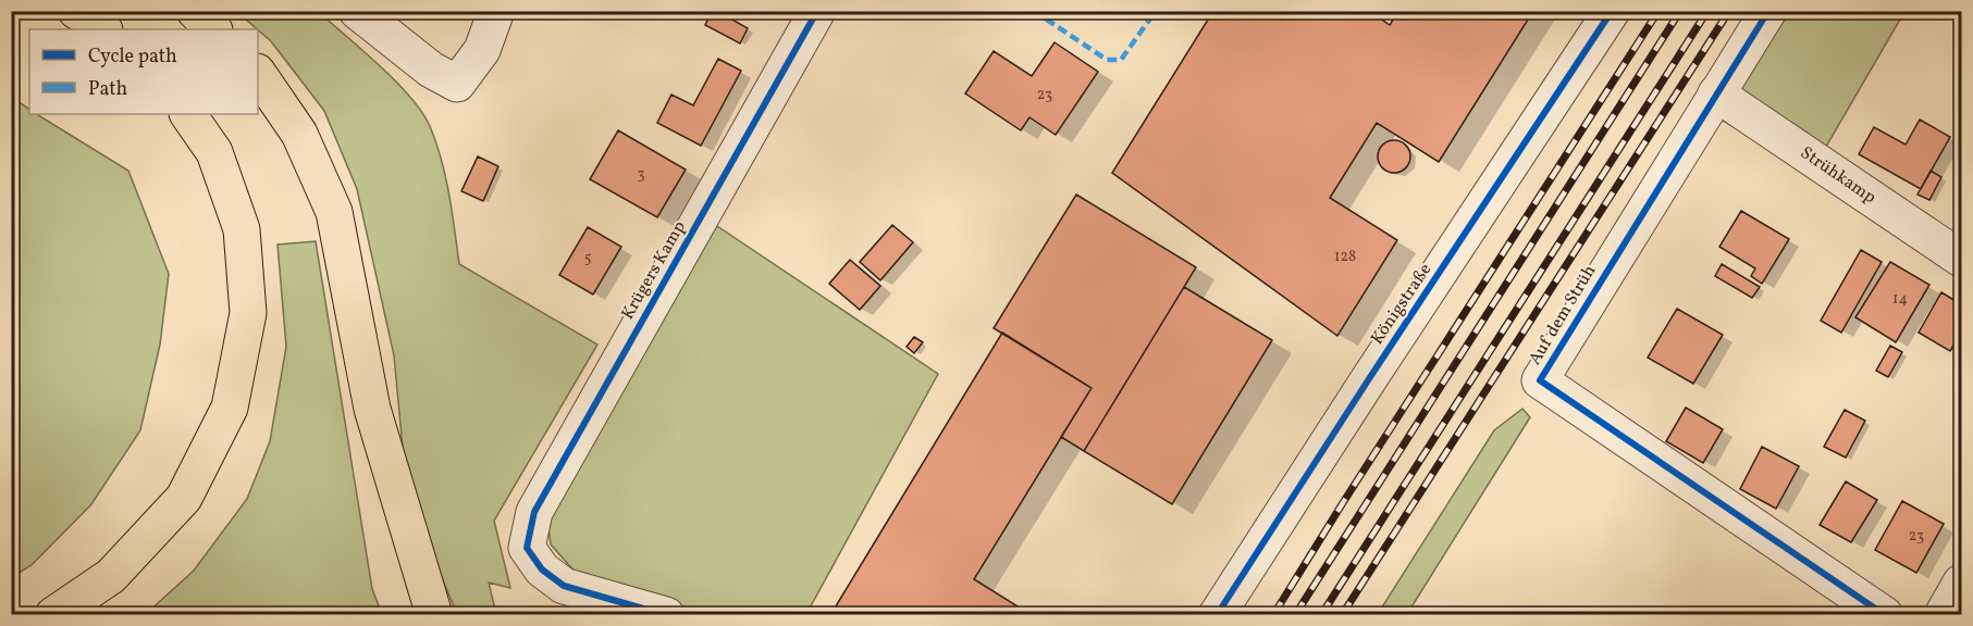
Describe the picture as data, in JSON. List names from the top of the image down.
{
  "streets": {
    "street": [
      "Strühkamp",
      "Krügers Kamp",
      "Königstraße",
      "Auf dem Strüh"
    ]
  },
  "crossings": [
    ["Strühkamp", "Auf dem Strüh"]
  ],
  "house_numbers": [
    "23",
    "3",
    "128",
    "5",
    "14",
    "23"
  ],
  "legend": ["Cycle path", "Path"]
}
